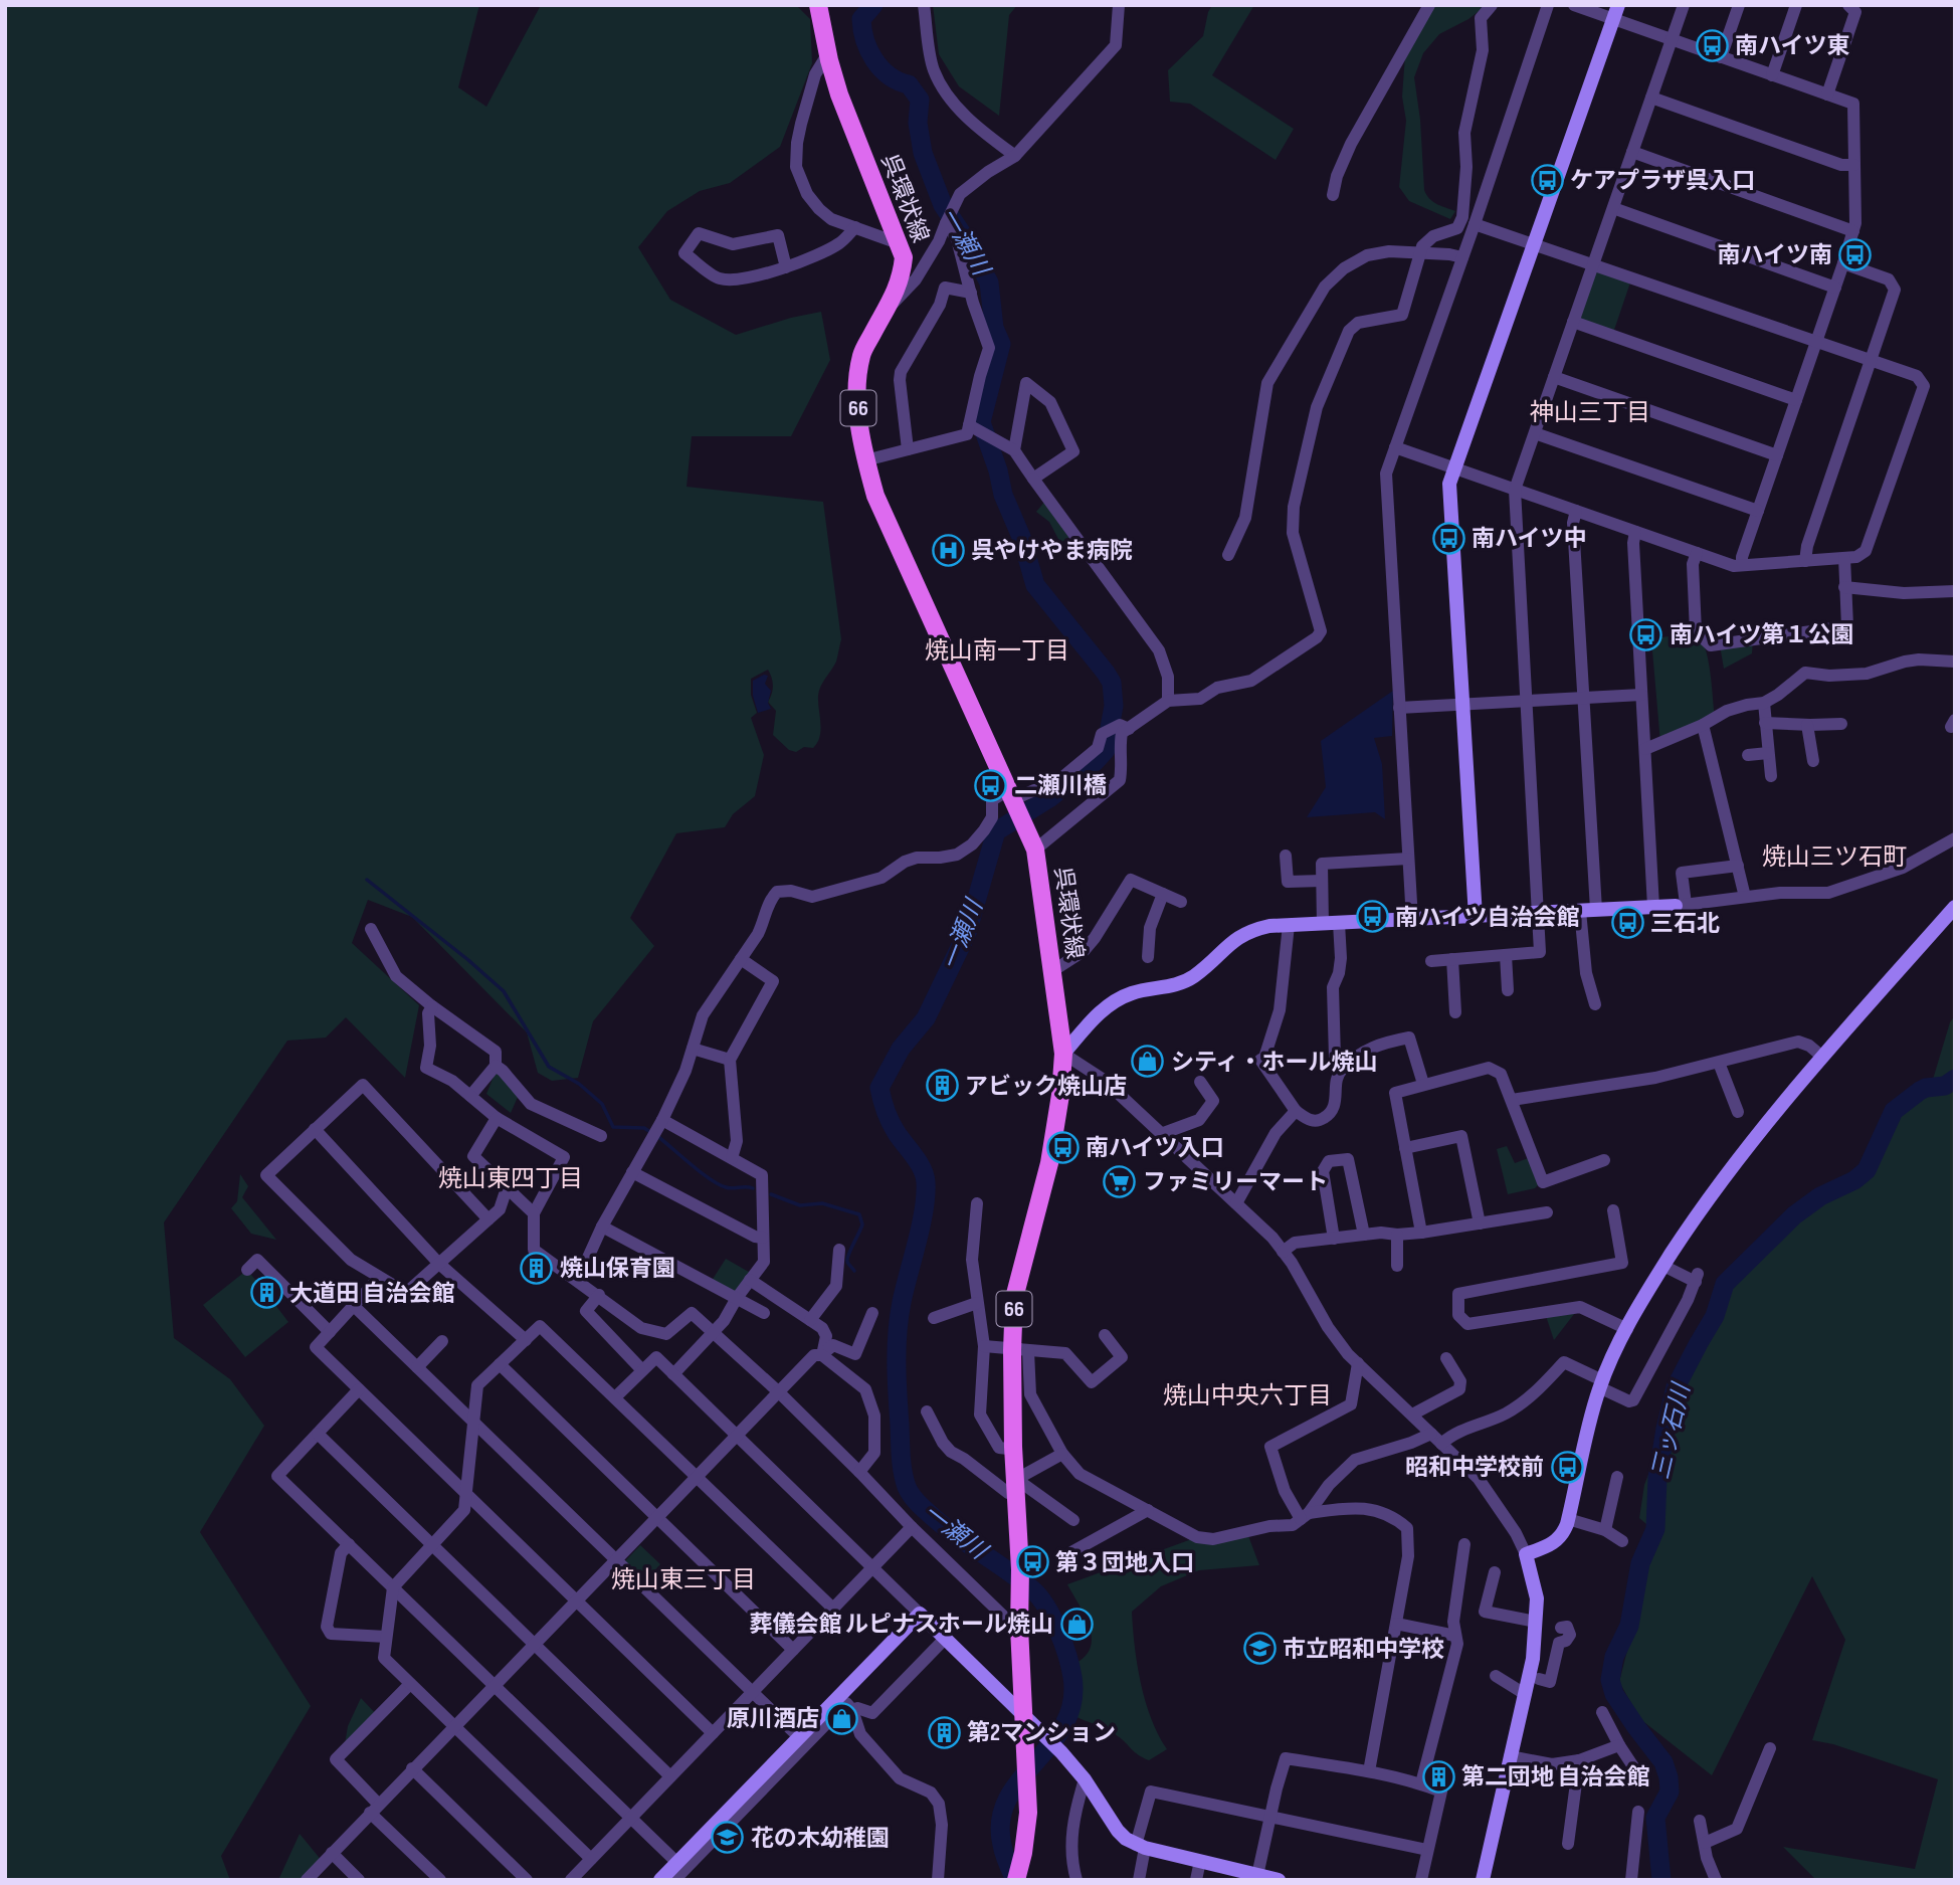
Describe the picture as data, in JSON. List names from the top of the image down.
{
  "streets": {
    "main road": ["呉環状線", "66"]
  },
  "districts": [
    "神山三丁目",
    "焼山南一丁目",
    "焼山三ツ石町",
    "焼山東四丁目",
    "焼山中央六丁目",
    "焼山東三丁目"
  ],
  "water": ["一瀬川", "三ッ石川"],
  "places": {
    "bus stop": [
      "南ハイツ東",
      "ケアプラザ呉入口",
      "南ハイツ南",
      "南ハイツ中",
      "南ハイツ第１公園",
      "二瀬川橋",
      "南ハイツ自治会館",
      "三石北",
      "南ハイツ入口",
      "昭和中学校前",
      "第３団地入口"
    ],
    "hospital": ["呉やけやま病院"],
    "shop": ["シティ・ホール焼山", "葬儀会館 ルピナスホール焼山", "原川酒店"],
    "building": [
      "アビック焼山店",
      "焼山保育園",
      "大道田 自治会館",
      "第2マンション",
      "第二団地 自治会館"
    ],
    "supermarket": ["ファミリーマート"],
    "school or university": ["市立昭和中学校", "花の木幼稚園"]
  }
}
